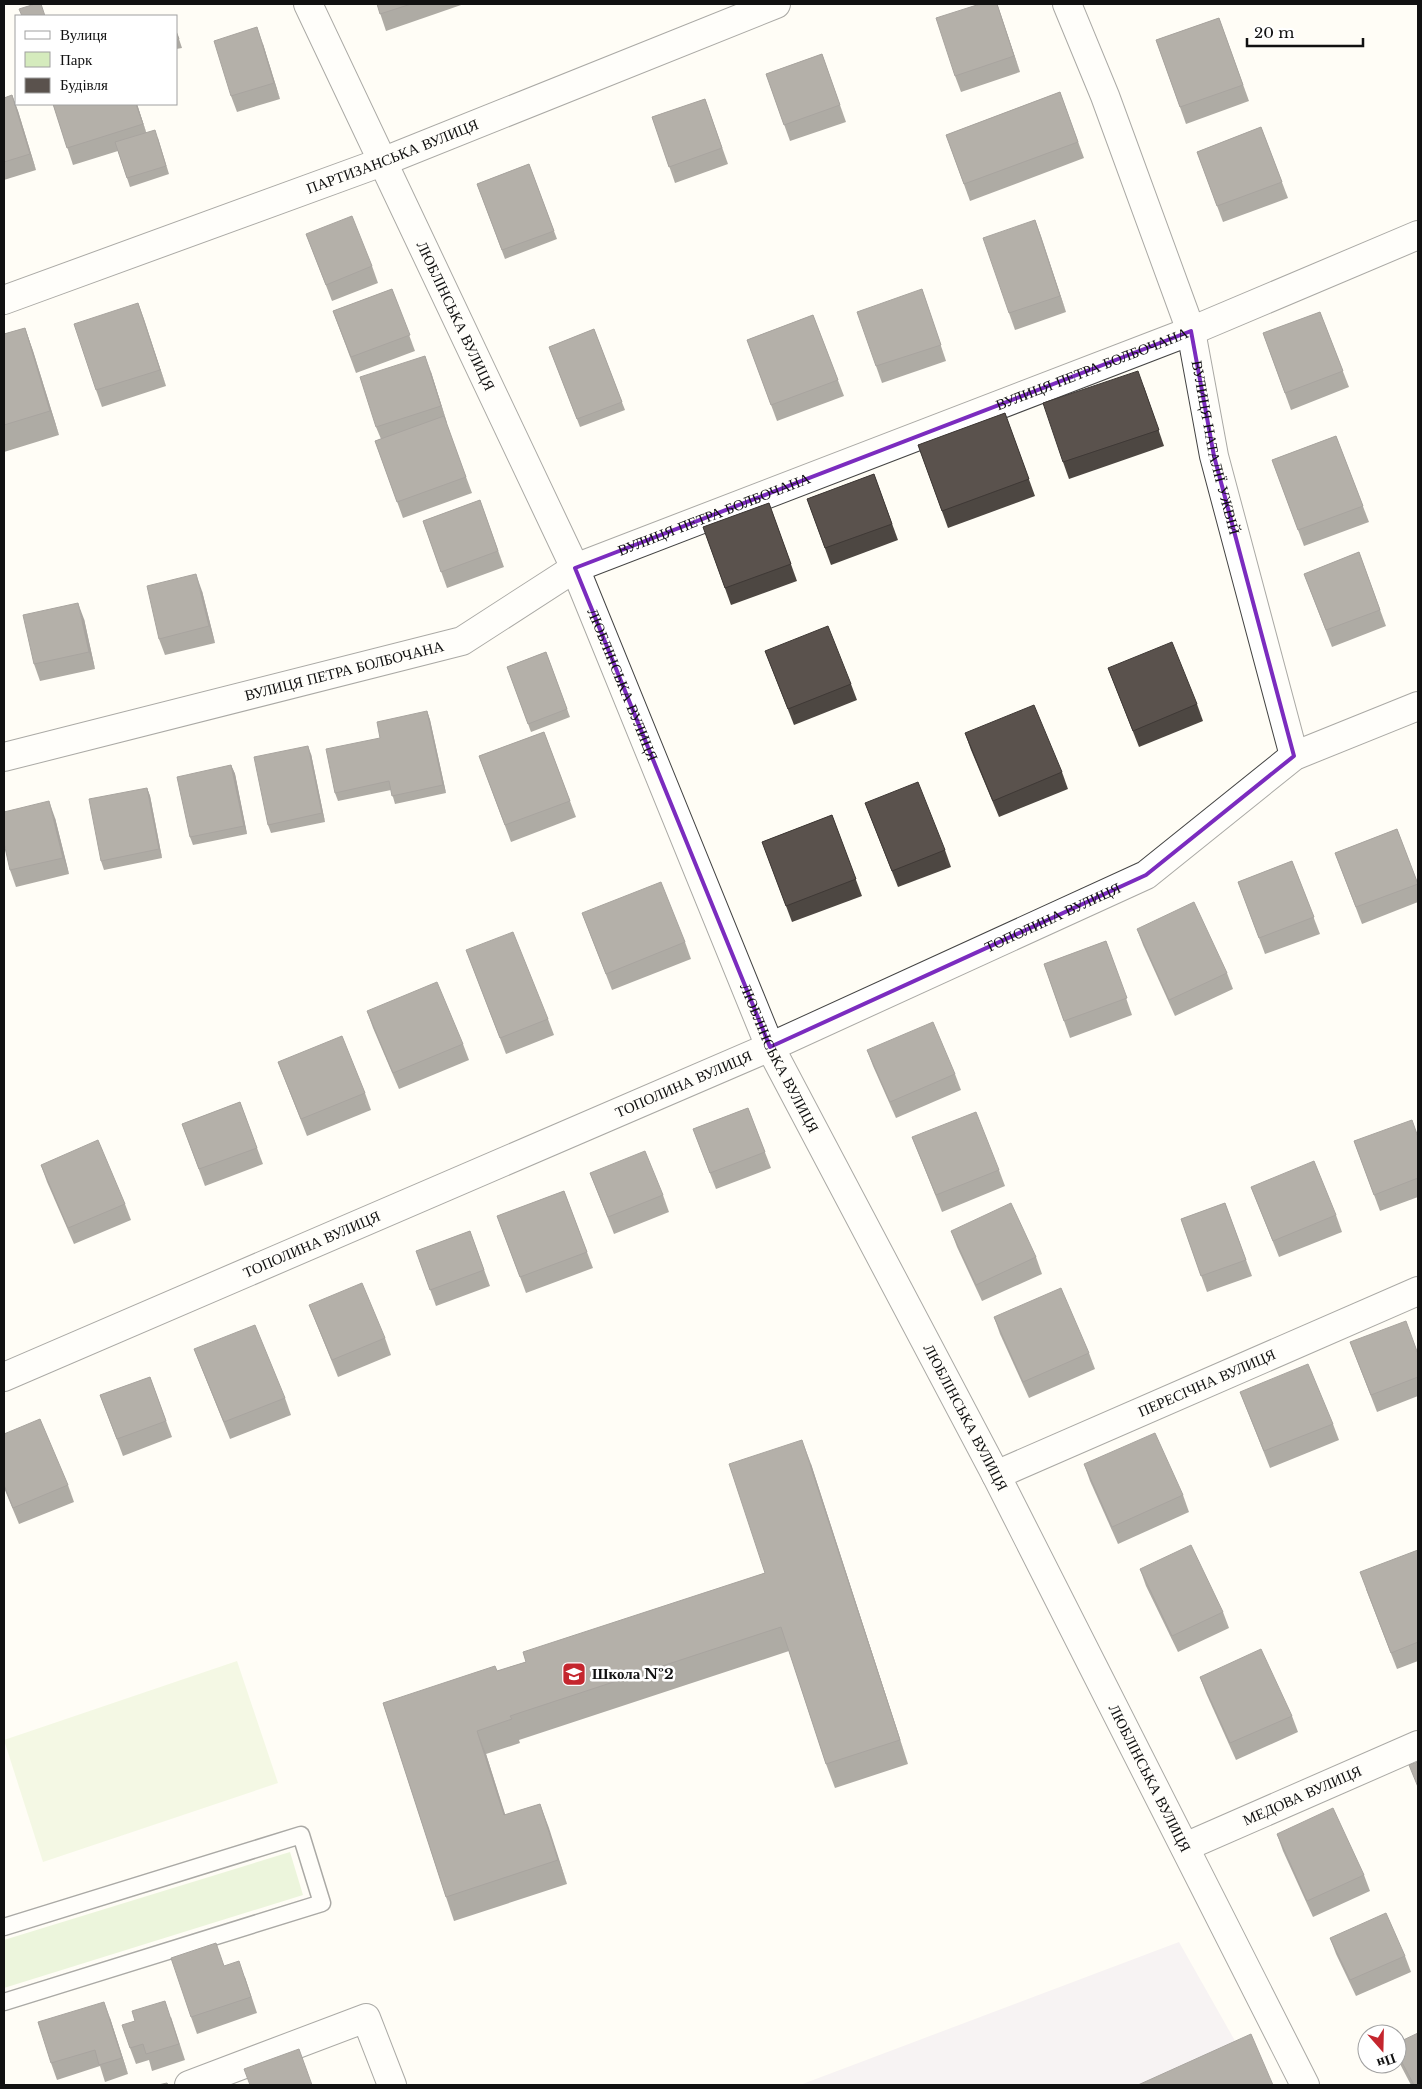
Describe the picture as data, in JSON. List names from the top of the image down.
{
  "streets": {
    "street": [
      "ПАРТИЗАНСЬКА ВУЛИЦЯ",
      "ЛЮБЛІНСЬКА ВУЛИЦЯ",
      "ВУЛИЦЯ ПЕТРА БОЛБОЧАНА",
      "ВУЛИЦЯ НАТАЛІЇ УЖВІЙ",
      "ТОПОЛИНА ВУЛИЦЯ",
      "ПЕРЕСІЧНА ВУЛИЦЯ",
      "МЕДОВА ВУЛИЦЯ"
    ]
  },
  "crossings": [
    ["ПАРТИЗАНСЬКА ВУЛИЦЯ", "ЛЮБЛІНСЬКА ВУЛИЦЯ"],
    ["ЛЮБЛІНСЬКА ВУЛИЦЯ", "ВУЛИЦЯ ПЕТРА БОЛБОЧАНА"],
    ["ЛЮБЛІНСЬКА ВУЛИЦЯ", "ТОПОЛИНА ВУЛИЦЯ"],
    ["ЛЮБЛІНСЬКА ВУЛИЦЯ", "ПЕРЕСІЧНА ВУЛИЦЯ"],
    ["ЛЮБЛІНСЬКА ВУЛИЦЯ", "МЕДОВА ВУЛИЦЯ"],
    ["ВУЛИЦЯ ПЕТРА БОЛБОЧАНА", "ВУЛИЦЯ НАТАЛІЇ УЖВІЙ"],
    ["ВУЛИЦЯ НАТАЛІЇ УЖВІЙ", "ТОПОЛИНА ВУЛИЦЯ"]
  ],
  "places": {
    "school or university": ["Школа №2"]
  },
  "legend": ["Вулиця", "Парк", "Будівля"],
  "scale_bar": "20 m",
  "north": "bottom"
}
